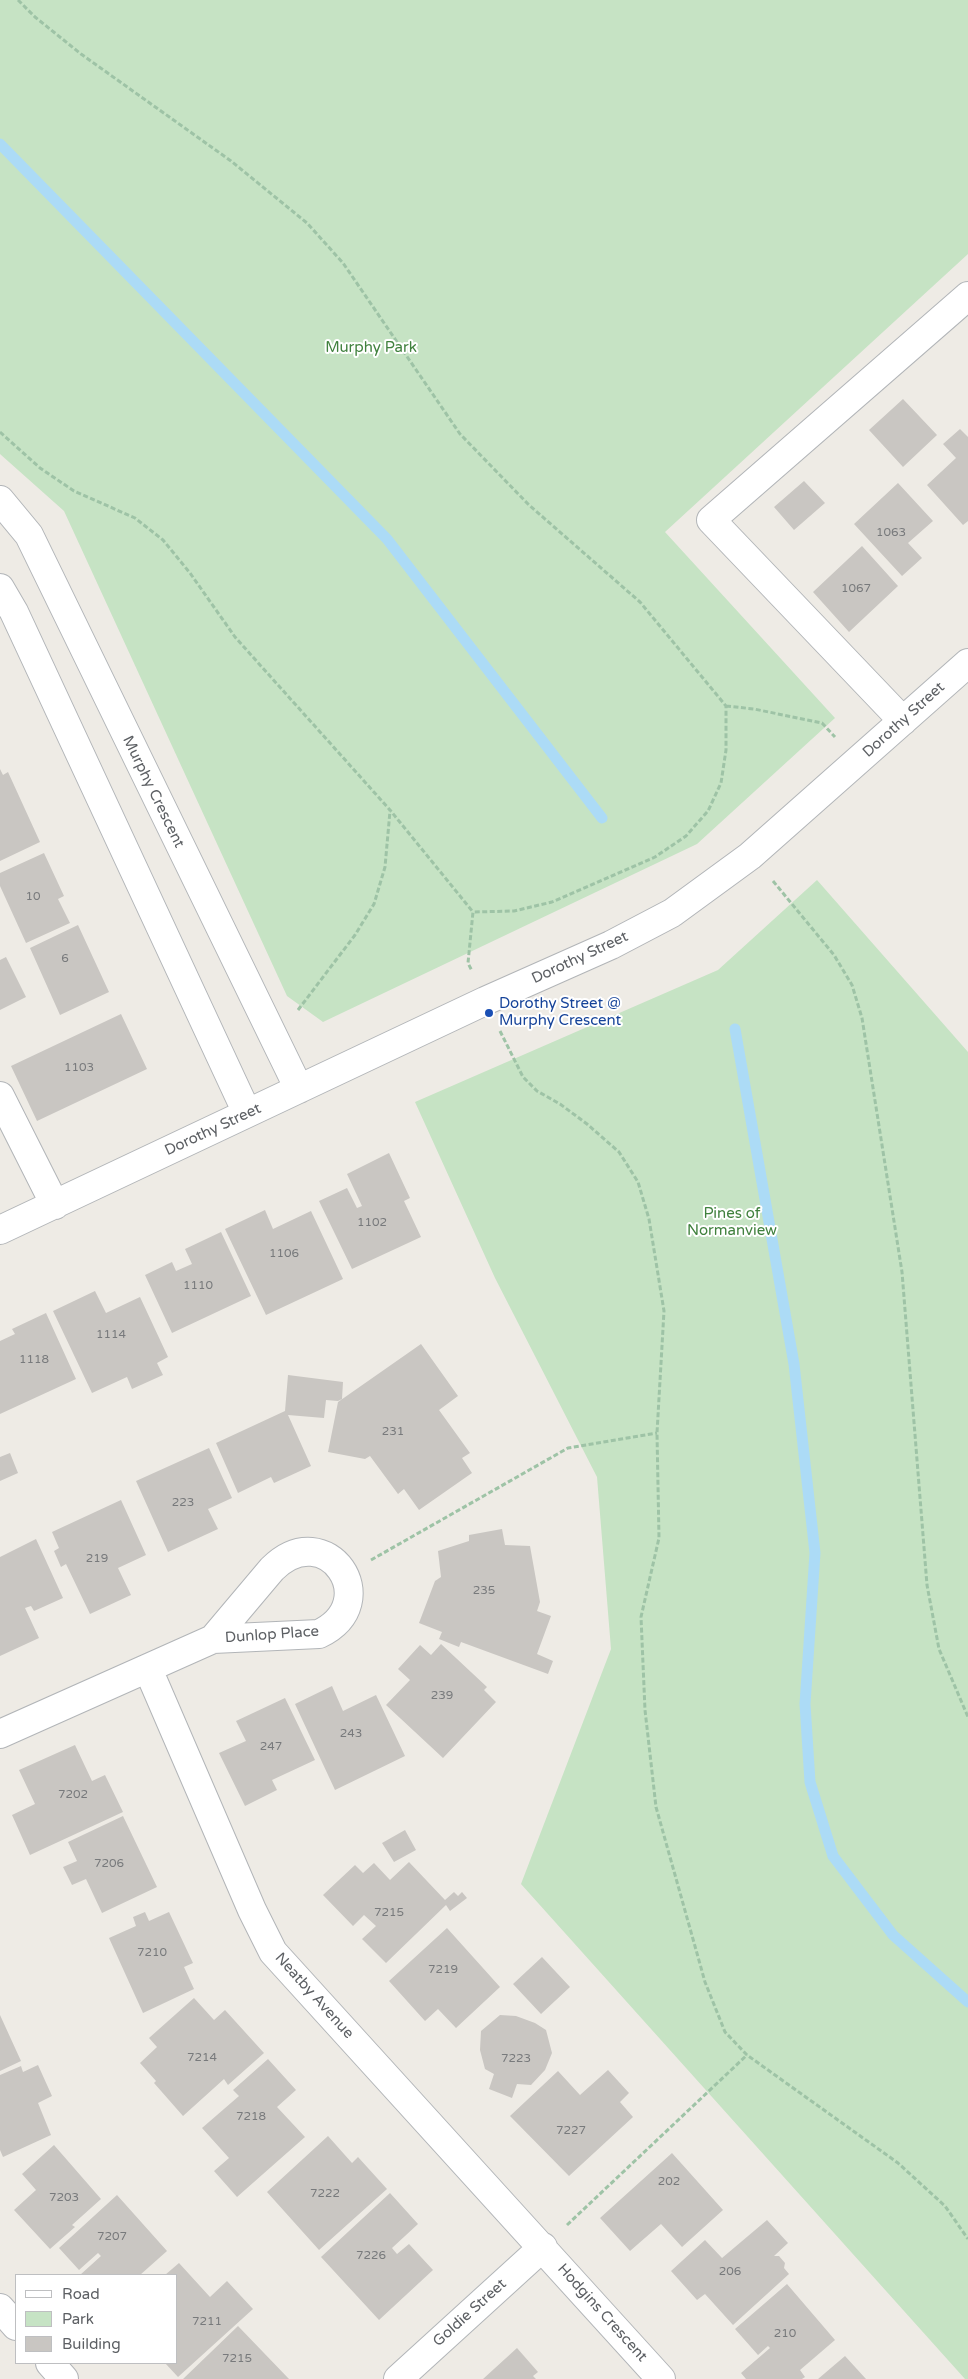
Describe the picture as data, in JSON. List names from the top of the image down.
{
  "streets": {
    "street": [
      "Dorothy Street",
      "Murphy Crescent",
      "Dunlop Place",
      "Neatby Avenue",
      "Goldie Street",
      "Hodgins Crescent"
    ]
  },
  "crossings": [
    ["Dorothy Street", "Murphy Crescent"],
    ["Dunlop Place", "Neatby Avenue"],
    ["Neatby Avenue", "Goldie Street"],
    ["Neatby Avenue", "Hodgins Crescent"],
    ["Goldie Street", "Hodgins Crescent"]
  ],
  "parks": ["Murphy Park", "Pines of Normanview"],
  "places": ["Dorothy Street @ Murphy Crescent"],
  "house_numbers": [
    "1063",
    "1067",
    "10",
    "6",
    "1103",
    "1102",
    "1106",
    "1110",
    "1114",
    "1118",
    "231",
    "223",
    "219",
    "235",
    "239",
    "243",
    "247",
    "7202",
    "7206",
    "7215",
    "7210",
    "7219",
    "7214",
    "7223",
    "7218",
    "7227",
    "202",
    "7222",
    "7203",
    "7207",
    "7226",
    "206",
    "7211",
    "210",
    "7215"
  ],
  "legend": ["Road", "Park", "Building"]
}
